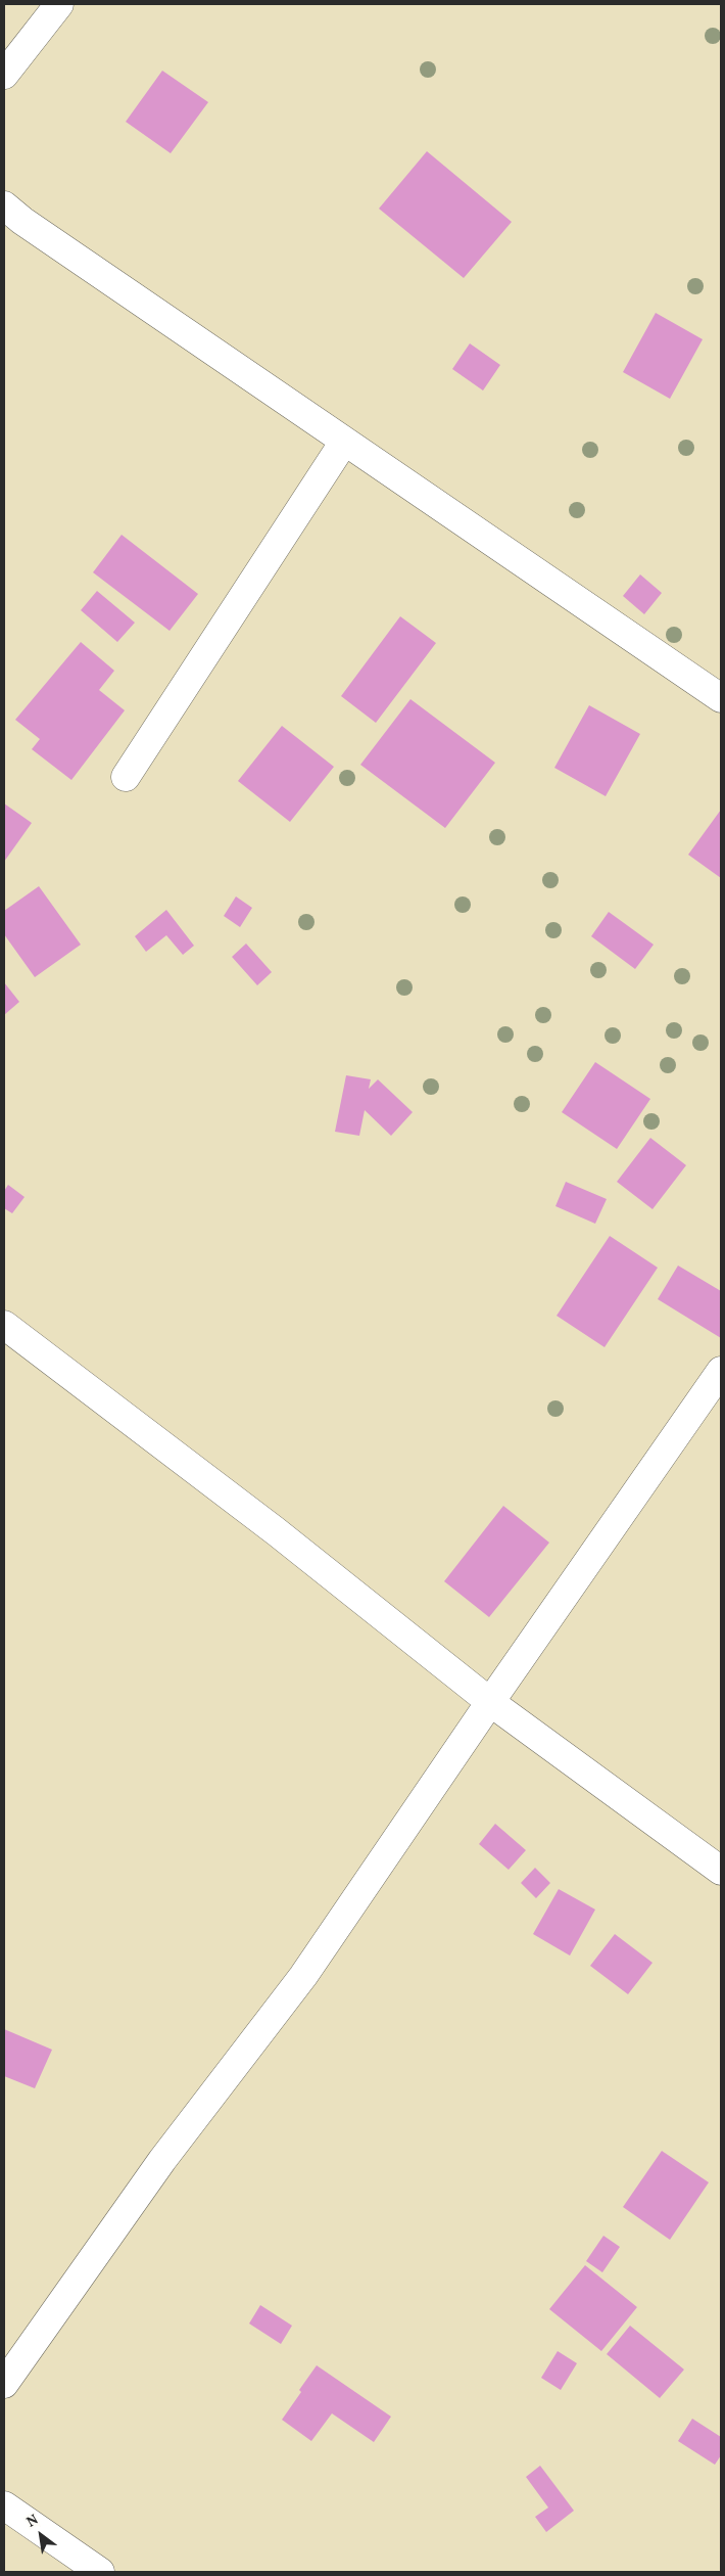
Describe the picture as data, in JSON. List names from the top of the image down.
{
  "north": "top left"
}
